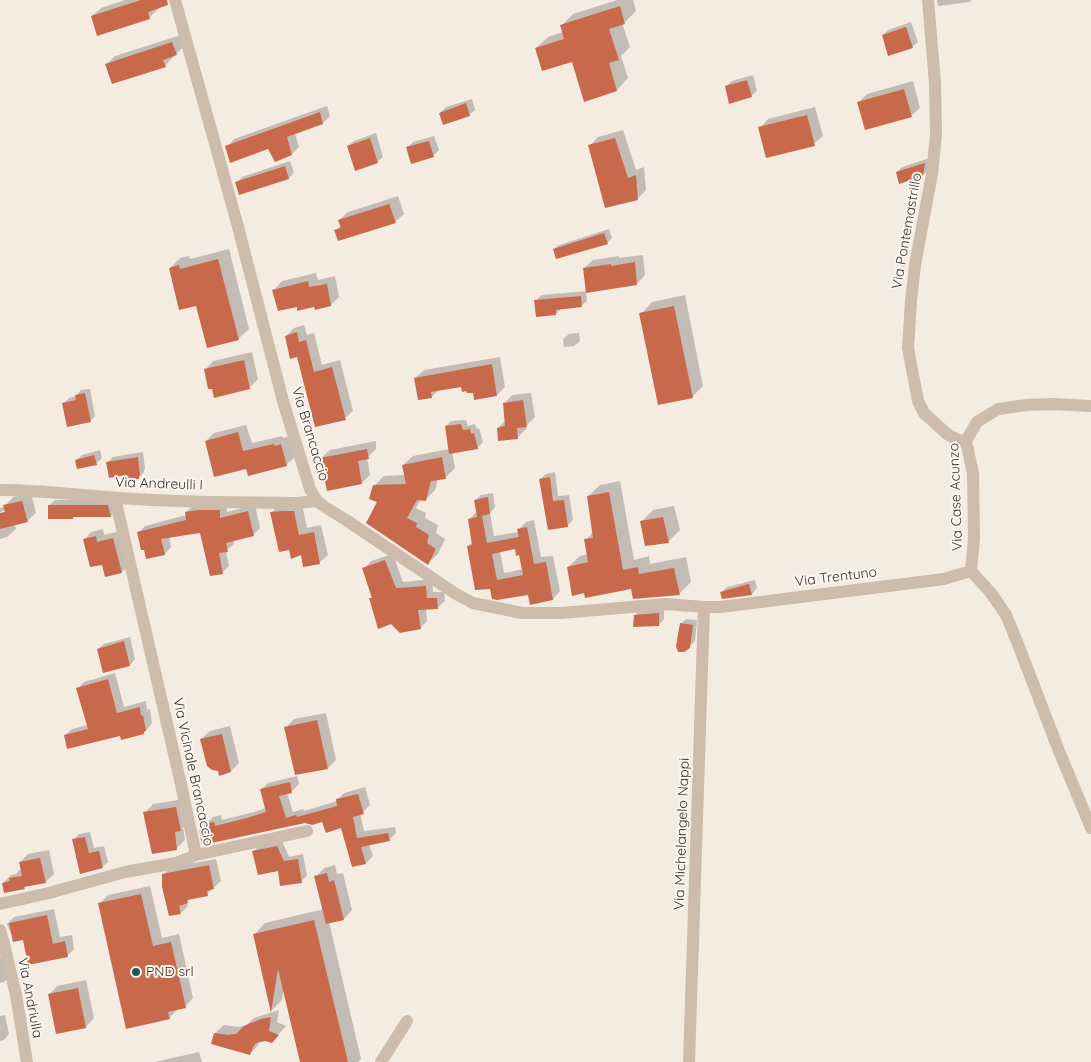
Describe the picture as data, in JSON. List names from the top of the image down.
{
  "streets": {
    "street": [
      "Via Pontemastrillo",
      "Via Brancaccio",
      "Via Andreulli I",
      "Via Case Acunzo",
      "Via Trentuno",
      "Via Vicinale Brancaccio",
      "Via Michelangelo Nappi",
      "Via Andriulla"
    ]
  },
  "crossings": [
    ["Via Pontemastrillo", "Via Case Acunzo"],
    ["Via Brancaccio", "Via Andreulli I"],
    ["Via Brancaccio", "Via Trentuno"],
    ["Via Brancaccio", "Via Michelangelo Nappi"],
    ["Via Andreulli I", "Via Vicinale Brancaccio"],
    ["Via Case Acunzo", "Via Trentuno"],
    ["Via Trentuno", "Via Michelangelo Nappi"]
  ],
  "places": ["PND srl"]
}
